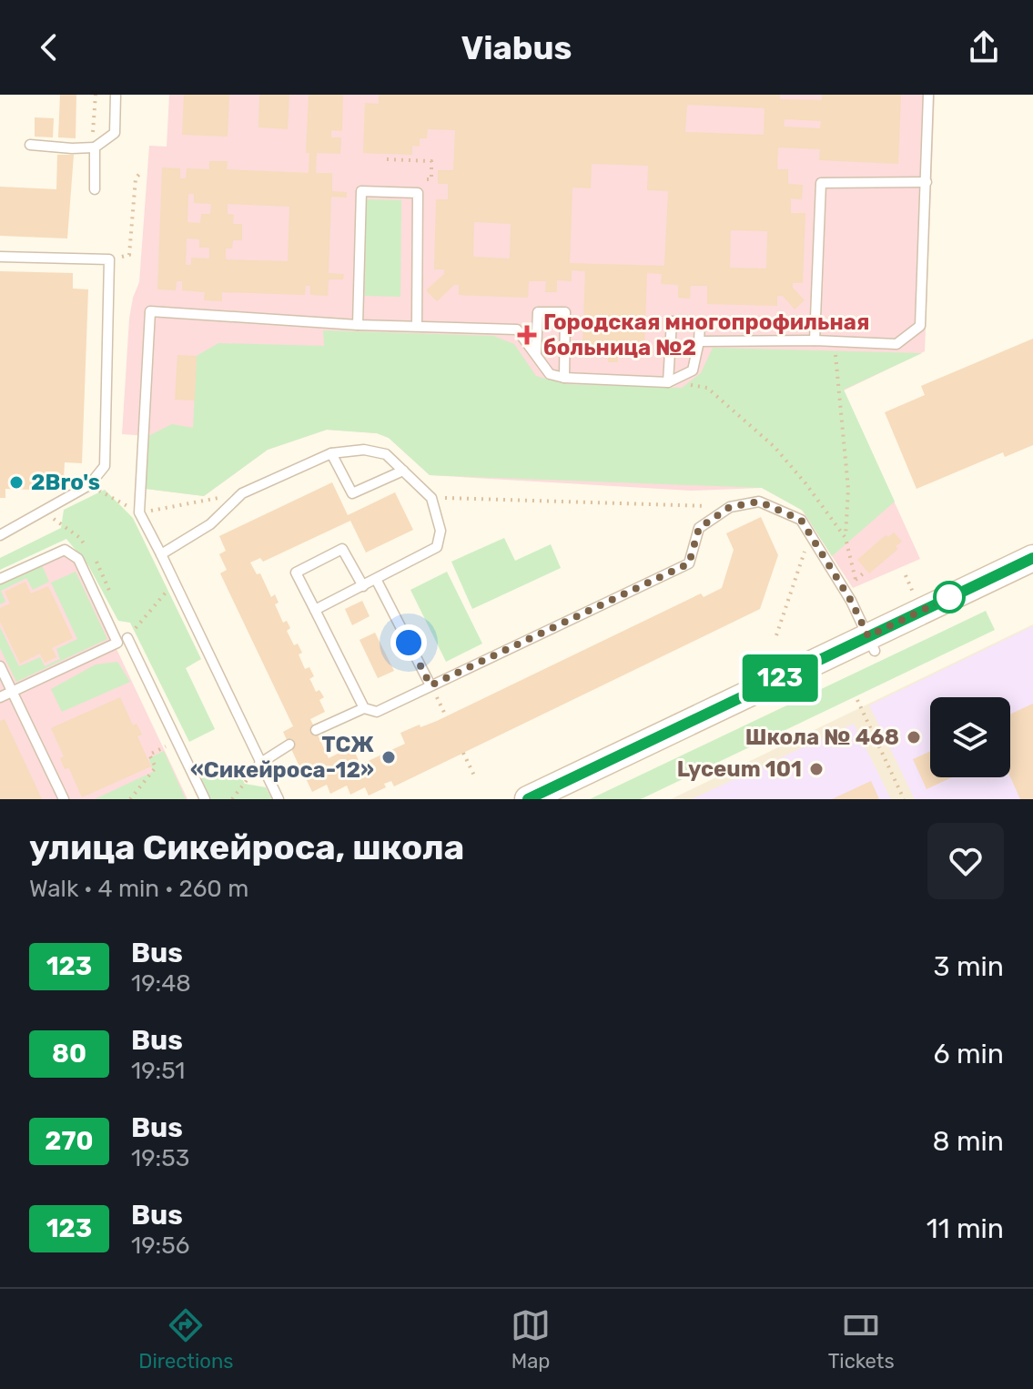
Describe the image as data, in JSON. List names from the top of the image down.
{
  "places": {
    "health": ["Городская многопрофильная больница №2"],
    "other": [
      "2Bro's",
      "Школа № 468",
      "ТСЖ «Сикейроса-12»",
      "Lyceum 101"
    ]
  },
  "lines": ["bus line 123"],
  "page": {
    "header": "Viabus",
    "on_map": "123",
    "heading": ["улица Сикейроса, школа", "Walk · 4 min · 260 m"],
    "list": [
      {
        "mark": "123",
        "name": "Bus",
        "note": "19:48",
        "value": "3 min"
      },
      {
        "mark": "80",
        "name": "Bus",
        "note": "19:51",
        "value": "6 min"
      },
      {
        "mark": "270",
        "name": "Bus",
        "note": "19:53",
        "value": "8 min"
      },
      {
        "mark": "123",
        "name": "Bus",
        "note": "19:56",
        "value": "11 min"
      }
    ],
    "tabs": ["Directions", "Map", "Tickets"]
  }
}
